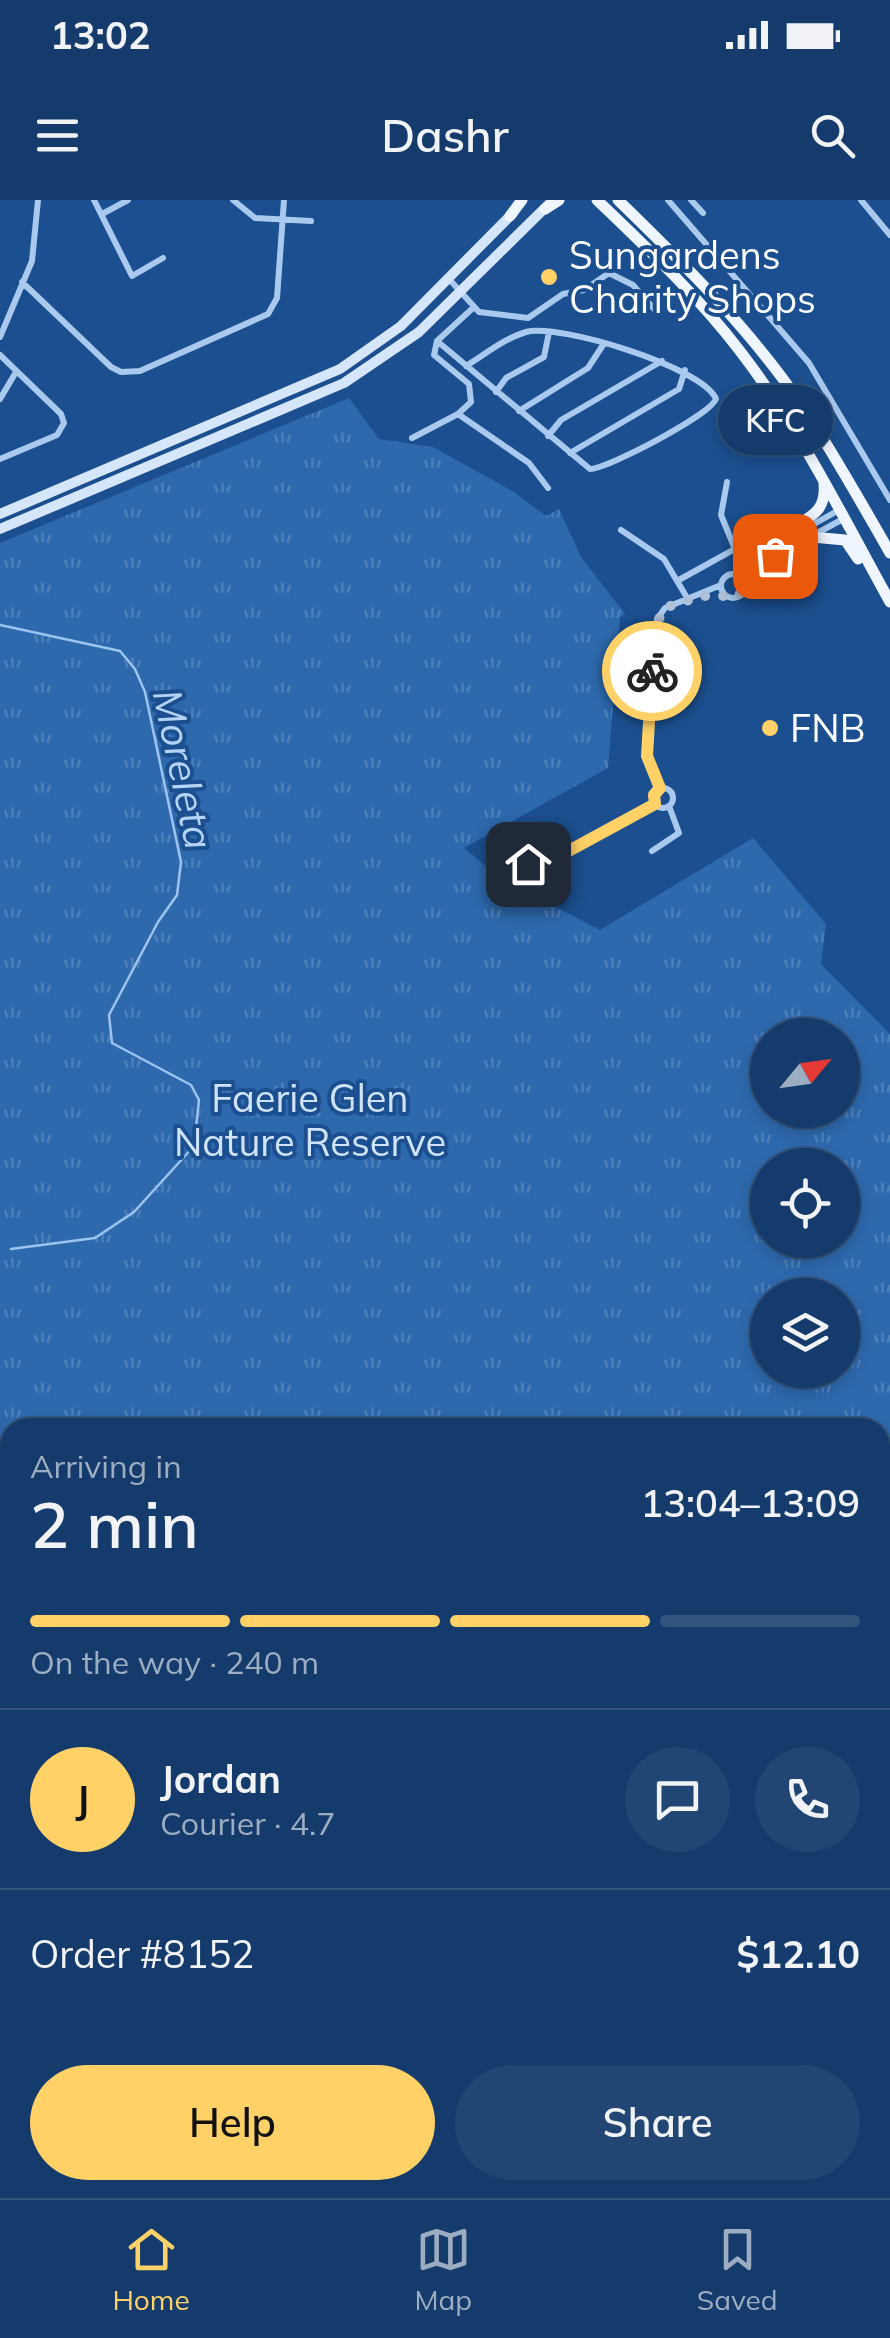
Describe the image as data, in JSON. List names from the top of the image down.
{
  "water": ["Moreleta"],
  "parks": ["Faerie Glen Nature Reserve"],
  "places": ["Sungardens Charity Shops", "KFC", "FNB"],
  "north": "top right",
  "page": {
    "status": "13:02",
    "header": "Dashr",
    "bubble": "KFC",
    "heading": ["2 min", "Arriving in", "13:04–13:09"],
    "panel": [
      "Jordan",
      "Courier · 4.7",
      "Order #8152",
      "$12.10"
    ],
    "bar": "On the way · 240 m",
    "round": "J",
    "buttons": ["Help", "Share"],
    "tabs": ["Home", "Map", "Saved"]
  }
}
